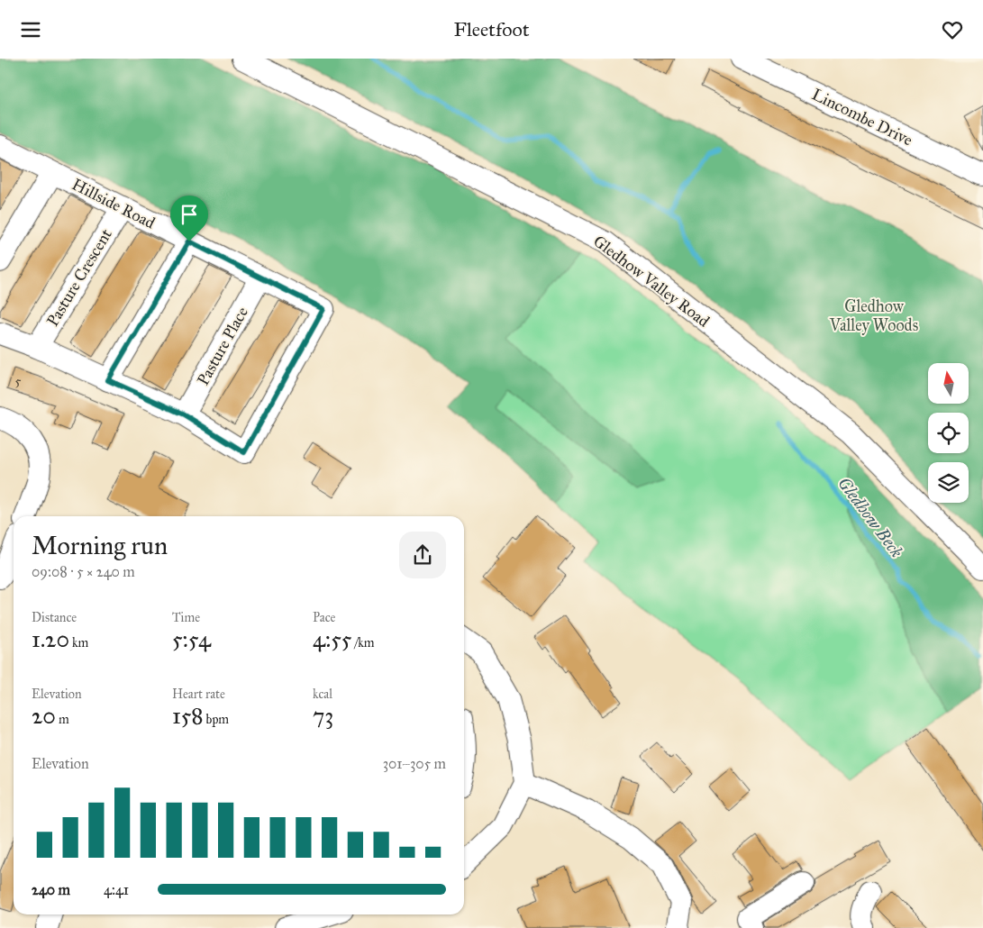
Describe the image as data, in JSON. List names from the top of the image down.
{
  "streets": {
    "street": [
      "Lincombe Drive",
      "Hillside Road",
      "Pasture Crescent",
      "Gledhow Valley Road",
      "Pasture Place"
    ]
  },
  "crossings": [
    ["Hillside Road", "Pasture Crescent"],
    ["Hillside Road", "Pasture Place"]
  ],
  "water": ["Gledhow Beck"],
  "parks": ["Gledhow Valley Woods"],
  "house_numbers": ["5"],
  "north": "top",
  "page": {
    "header": "Fleetfoot",
    "heading": ["Morning run", "09:08 · 5 × 240 m"],
    "stats": [
      ["Distance", "1.20 km"],
      ["Time", "5:54"],
      ["Pace", "4:55 /km"],
      ["Elevation", "20 m"],
      ["Heart rate", "158 bpm"],
      ["kcal", "73"]
    ],
    "chart": ["Elevation", "301–305 m"],
    "list": [
      {
        "name": "240 m",
        "note": "4:41"
      }
    ]
  }
}
